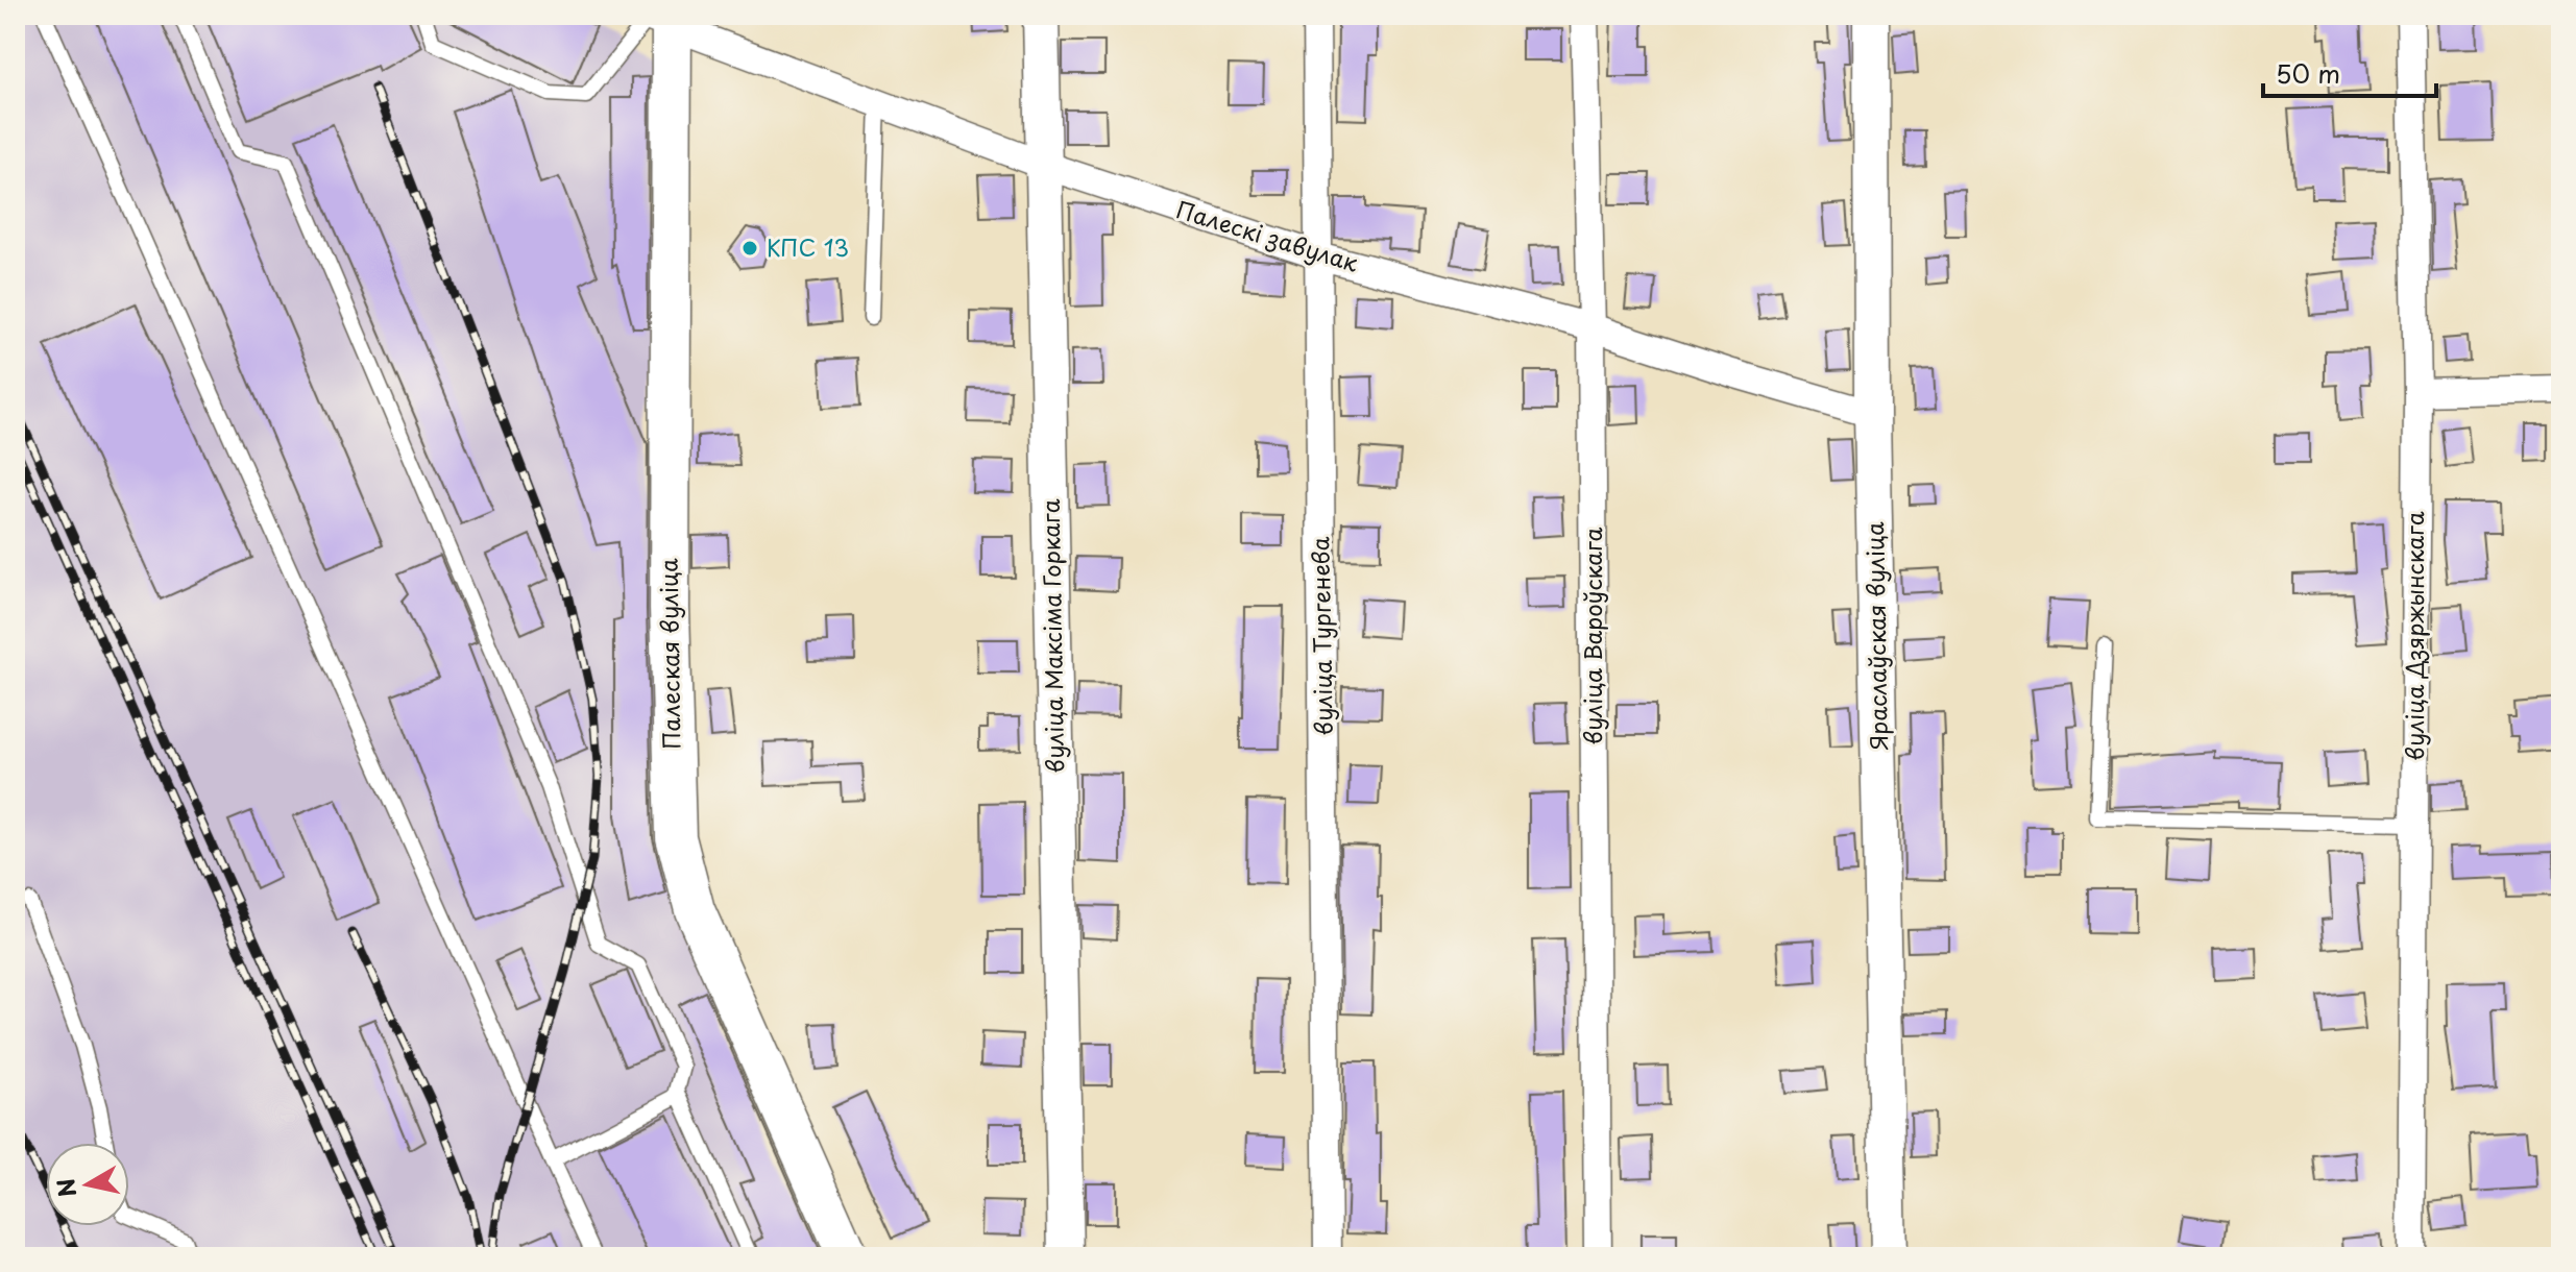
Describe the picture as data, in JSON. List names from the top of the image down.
{
  "streets": {
    "main road": ["Палеская вуліца"],
    "street": [
      "Палескі завулак",
      "вуліца Максіма Горкага",
      "вуліца Тургенева",
      "вуліца Вароўскага",
      "Яраслаўская вуліца",
      "вуліца Дзяржынскага"
    ]
  },
  "crossings": [
    ["Палескі завулак", "вуліца Максіма Горкага"],
    ["Палескі завулак", "вуліца Тургенева"],
    ["Палескі завулак", "вуліца Вароўскага"],
    ["Палескі завулак", "Яраслаўская вуліца"],
    ["Палескі завулак", "Палеская вуліца"]
  ],
  "places": ["КПС 13"],
  "scale_bar": "50 m",
  "north": "left"
}
